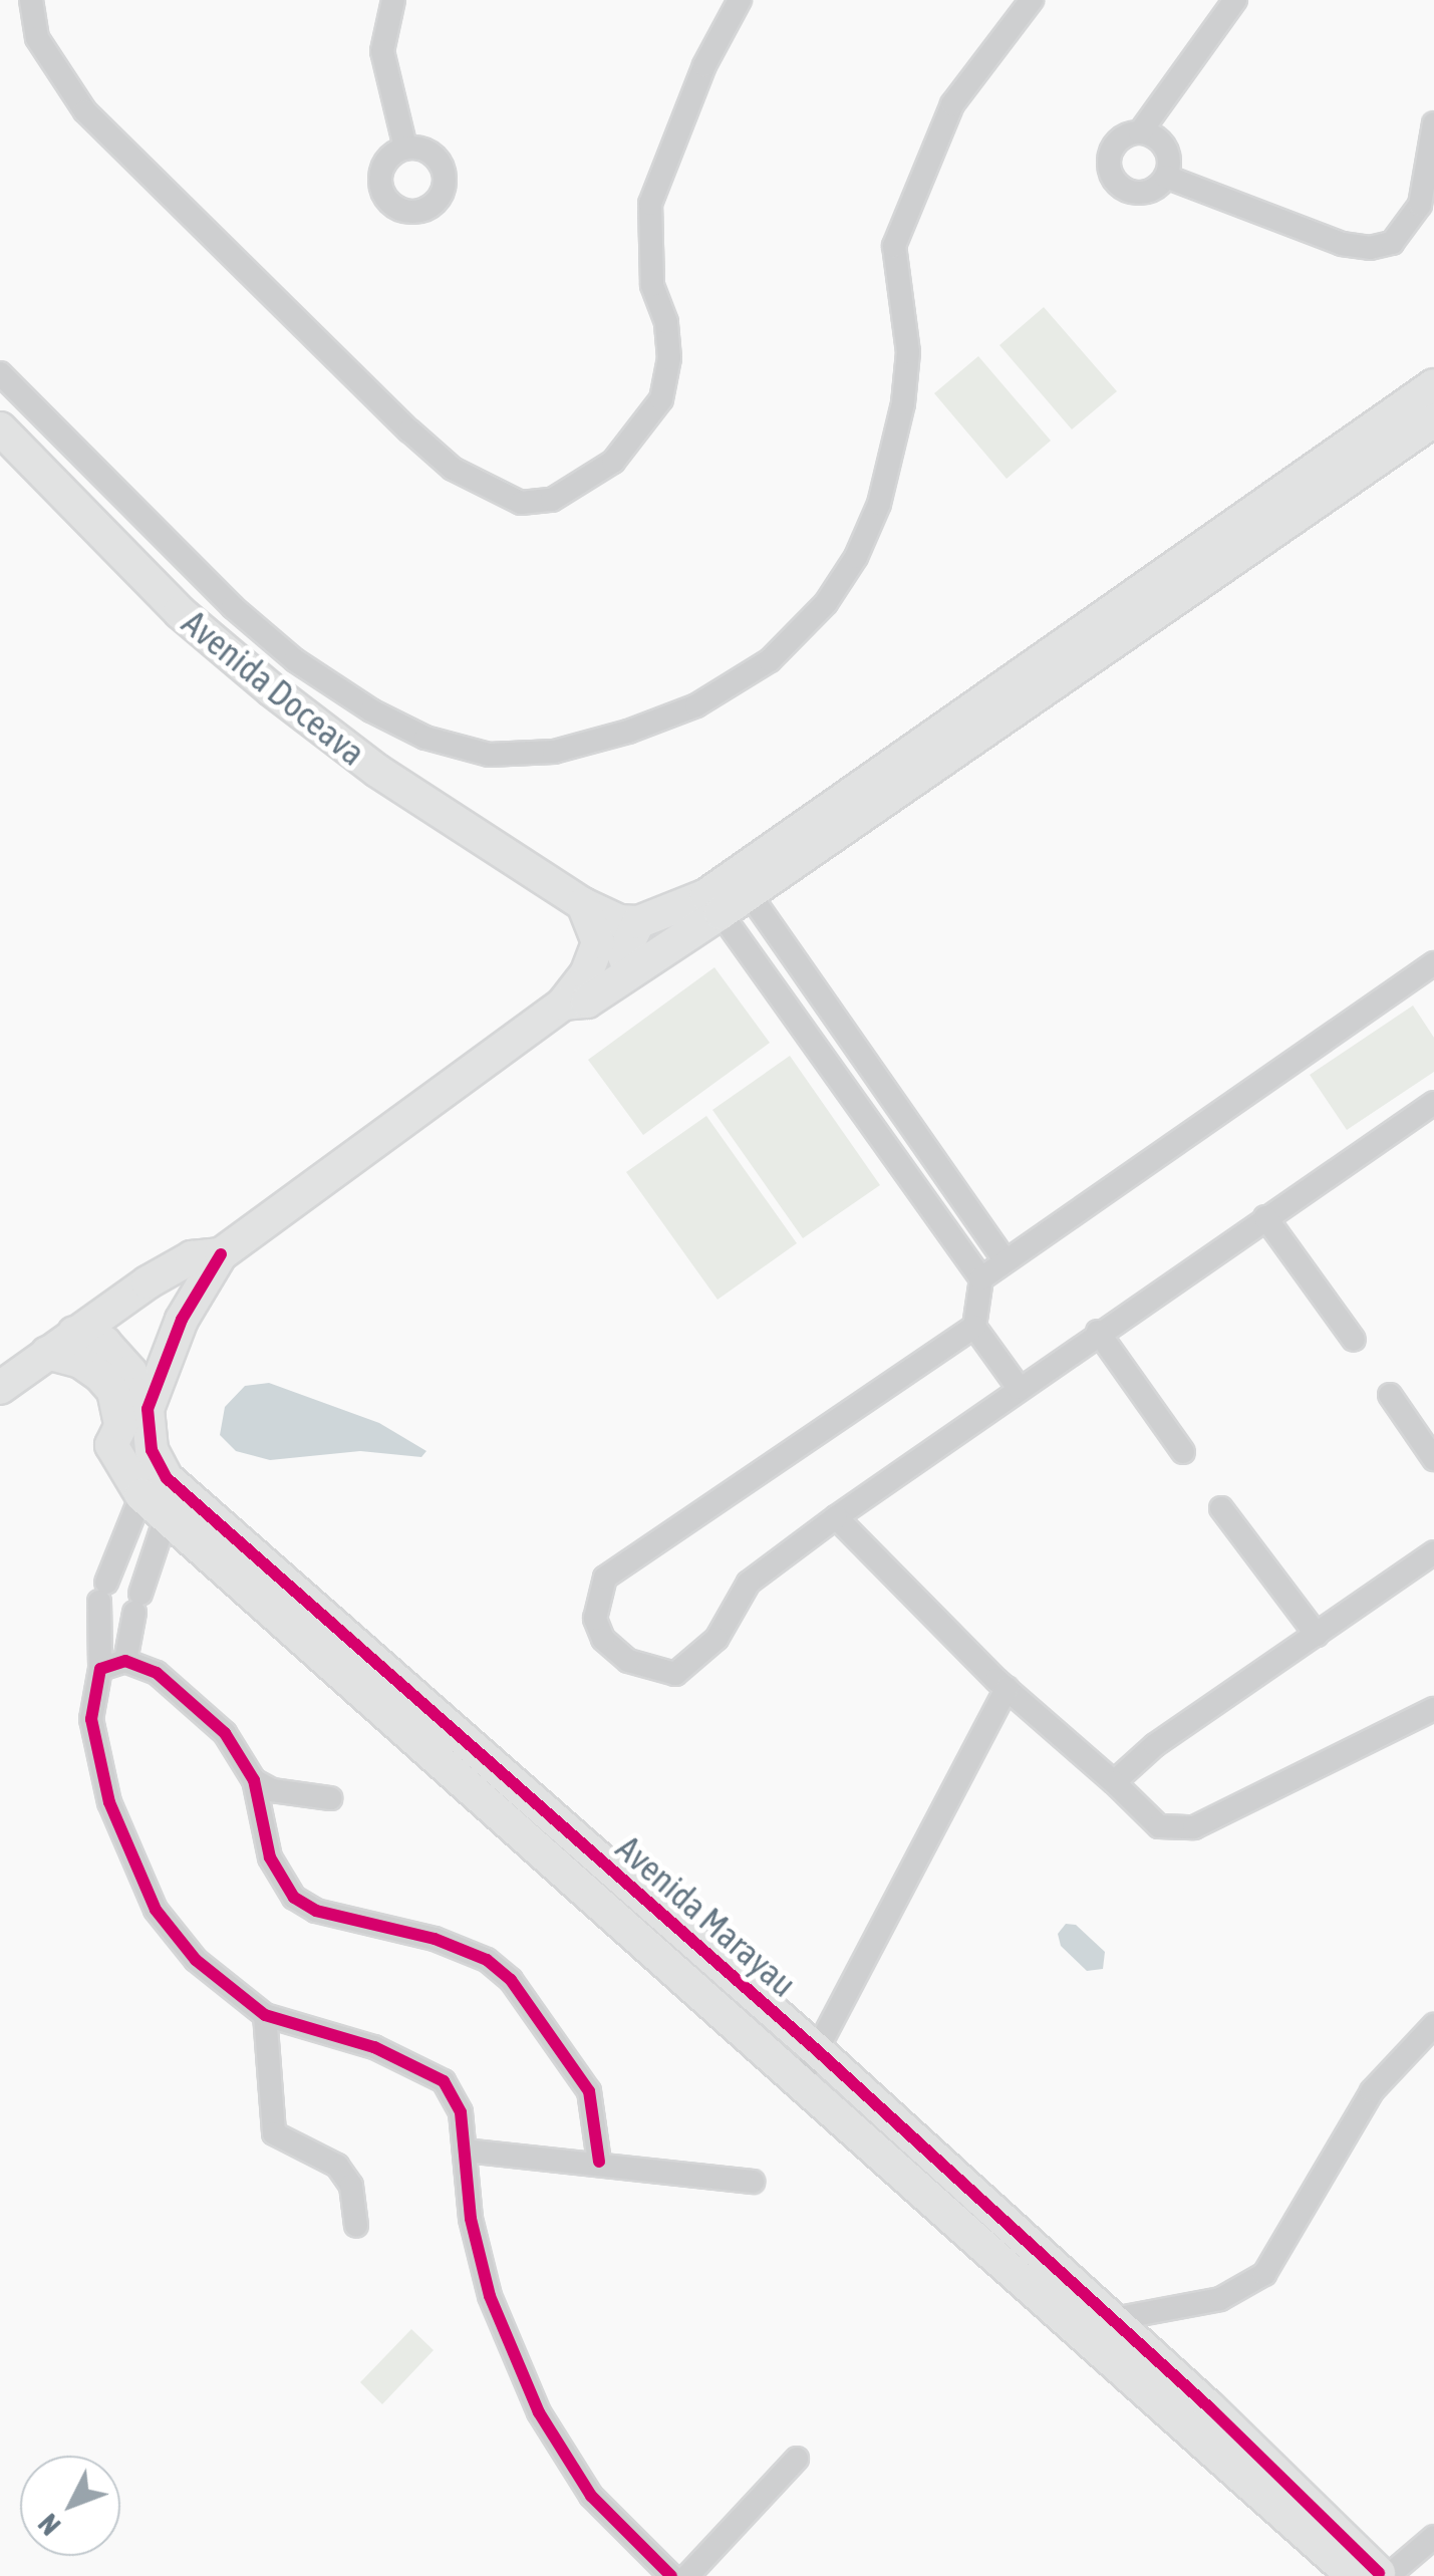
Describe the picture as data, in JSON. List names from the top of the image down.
{
  "streets": {
    "street": ["Avenida Doceava", "Avenida Marayau"]
  },
  "north": "bottom left"
}
